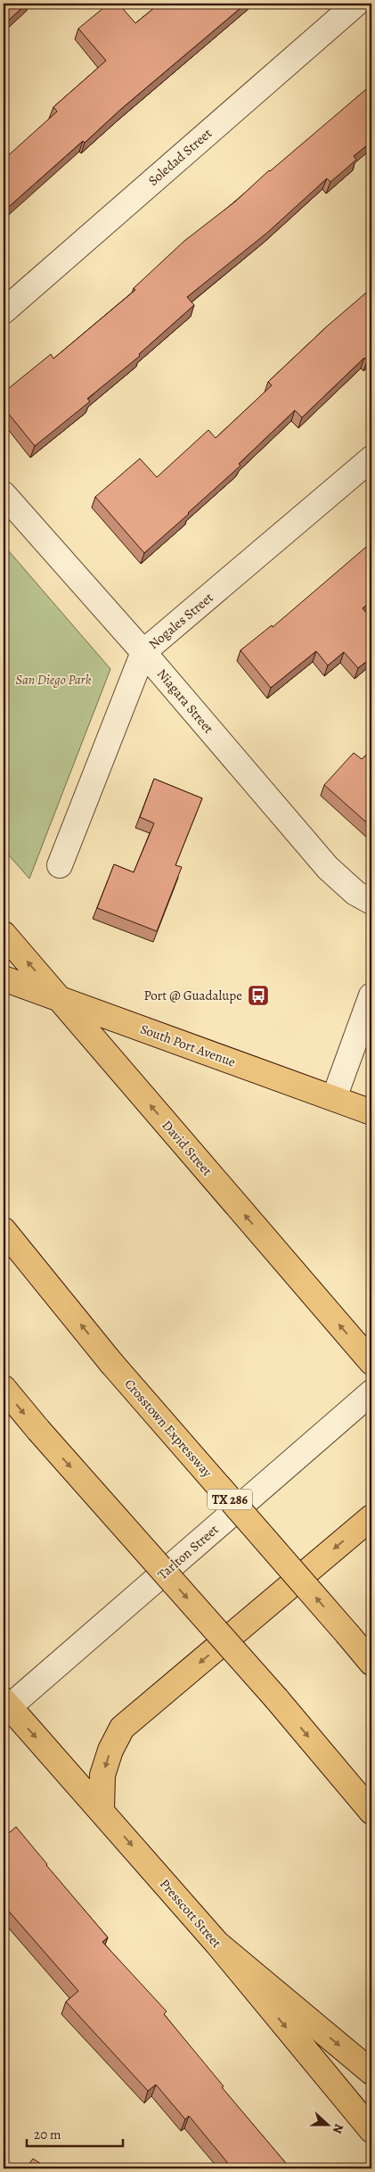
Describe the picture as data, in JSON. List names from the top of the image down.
{
  "streets": {
    "main road": [
      "South Port Avenue",
      "David Street",
      "Crosstown Expressway",
      "TX 286",
      "Presscott Street"
    ],
    "street": [
      "Soledad Street",
      "Nogales Street",
      "Niagara Street",
      "Tarlton Street"
    ]
  },
  "crossings": [
    ["Nogales Street", "Niagara Street"],
    ["South Port Avenue", "David Street"],
    ["Tarlton Street", "Presscott Street"]
  ],
  "one_way": ["David Street"],
  "parks": ["San Diego Park"],
  "places": {
    "bus stop": ["Port @ Guadalupe"]
  },
  "scale_bar": "20 m",
  "north": "right"
}
